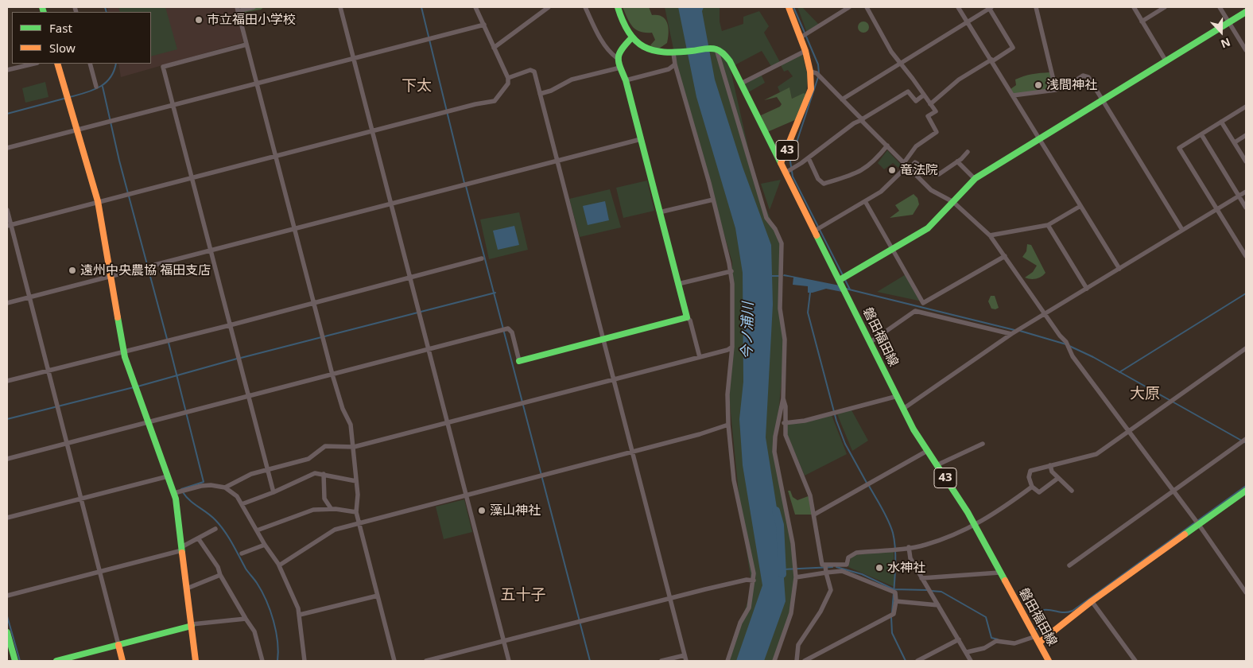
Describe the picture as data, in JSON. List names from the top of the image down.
{
  "streets": {
    "street": ["43", "磐田福田線"]
  },
  "crossings": [
    ["43", "磐田福田線"]
  ],
  "districts": ["下太", "大原", "五十子"],
  "water": ["今ノ浦川"],
  "places": [
    "市立福田小学校",
    "浅間神社",
    "竜法院",
    "遠州中央農協 福田支店",
    "藻山神社",
    "水神社"
  ],
  "legend": ["Fast", "Slow"],
  "north": "bottom"
}
